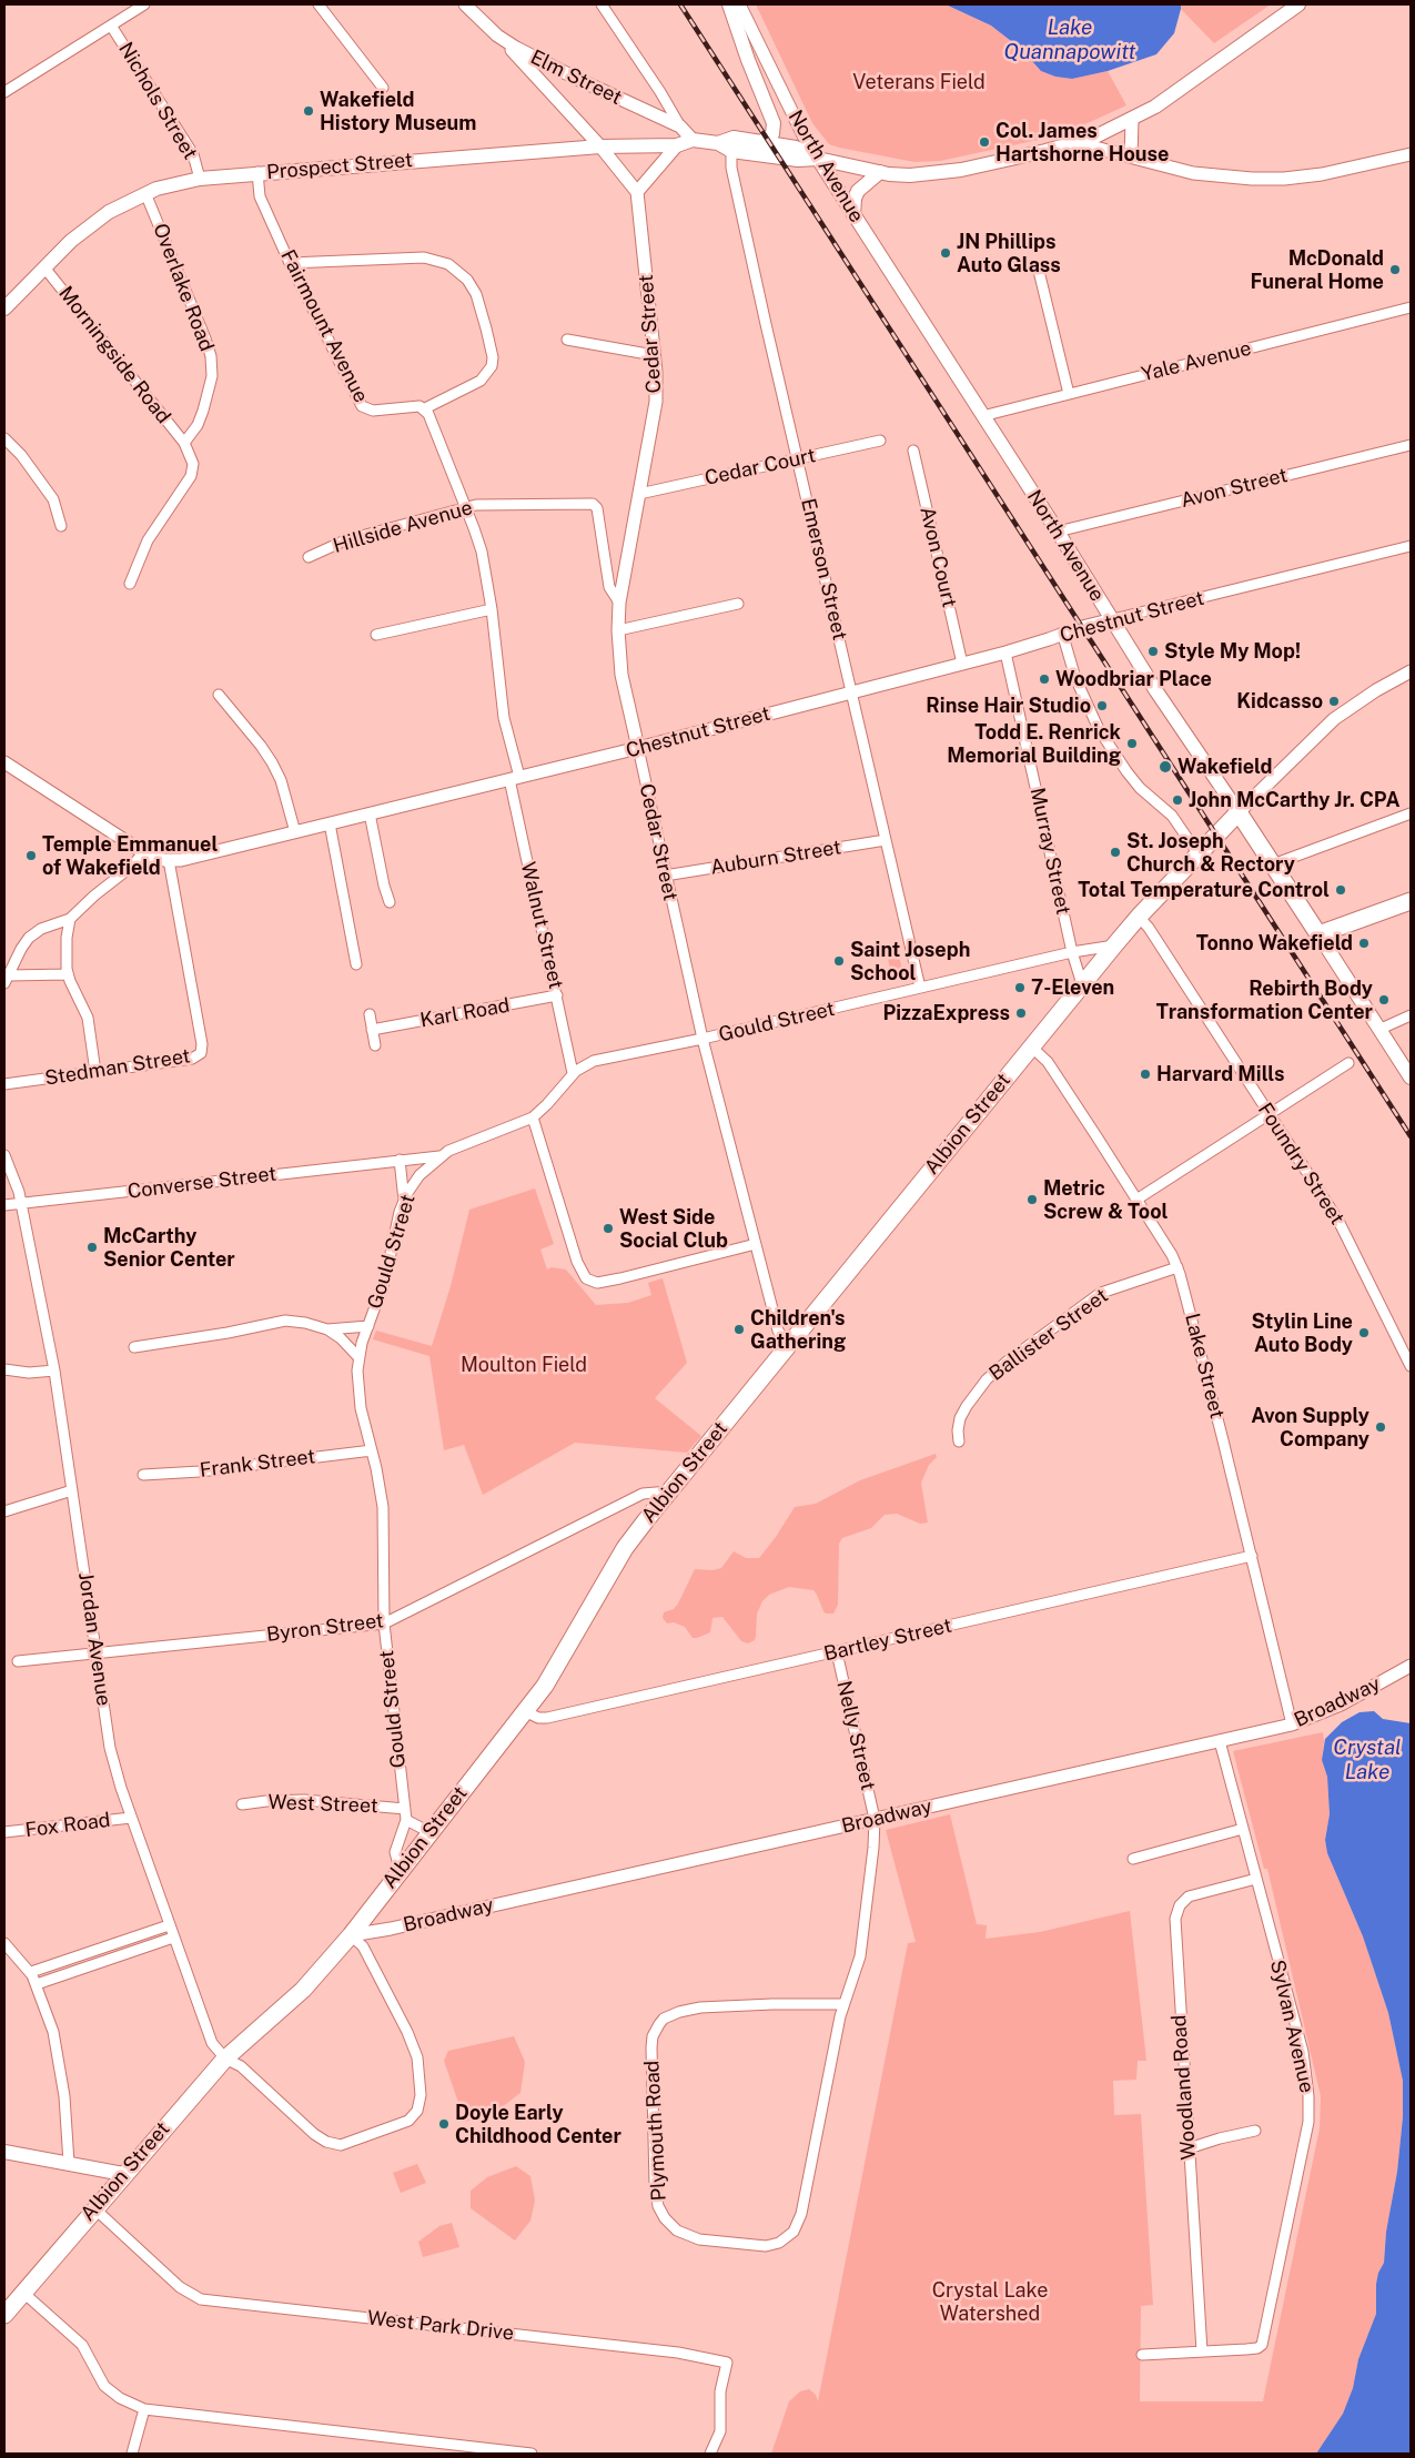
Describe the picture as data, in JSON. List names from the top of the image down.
{
  "streets": {
    "main road": ["Prospect Street", "North Avenue", "Albion Street"],
    "street": [
      "Elm Street",
      "Nichols Street",
      "Overlake Road",
      "Fairmount Avenue",
      "Cedar Street",
      "Morningside Road",
      "Yale Avenue",
      "Cedar Court",
      "Avon Street",
      "Hillside Avenue",
      "Avon Court",
      "Emerson Street",
      "Chestnut Street",
      "Murray Street",
      "Auburn Street",
      "Walnut Street",
      "Karl Road",
      "Gould Street",
      "Stedman Street",
      "Foundry Street",
      "Converse Street",
      "Ballister Street",
      "Lake Street",
      "Frank Street",
      "Byron Street",
      "Jordan Avenue",
      "Bartley Street",
      "Broadway",
      "Nelly Street",
      "West Street",
      "Fox Road",
      "Sylvan Avenue",
      "Woodland Road",
      "Plymouth Road",
      "West Park Drive"
    ]
  },
  "crossings": [
    ["Elm Street", "Prospect Street"],
    ["Nichols Street", "Prospect Street"],
    ["Prospect Street", "North Avenue"],
    ["Prospect Street", "Overlake Road"],
    ["Prospect Street", "Fairmount Avenue"],
    ["Prospect Street", "Morningside Road"],
    ["Prospect Street", "Emerson Street"],
    ["North Avenue", "Yale Avenue"],
    ["North Avenue", "Avon Street"],
    ["North Avenue", "Chestnut Street"],
    ["North Avenue", "Albion Street"],
    ["Overlake Road", "Morningside Road"],
    ["Cedar Street", "Cedar Court"],
    ["Cedar Street", "Hillside Avenue"],
    ["Cedar Street", "Chestnut Street"],
    ["Cedar Street", "Auburn Street"],
    ["Cedar Street", "Gould Street"],
    ["Cedar Street", "Albion Street"],
    ["Cedar Court", "Emerson Street"],
    ["Avon Court", "Chestnut Street"],
    ["Emerson Street", "Chestnut Street"],
    ["Emerson Street", "Auburn Street"],
    ["Emerson Street", "Gould Street"],
    ["Chestnut Street", "Murray Street"],
    ["Chestnut Street", "Walnut Street"],
    ["Chestnut Street", "Stedman Street"],
    ["Murray Street", "Gould Street"],
    ["Murray Street", "Albion Street"],
    ["Walnut Street", "Karl Road"],
    ["Walnut Street", "Gould Street"],
    ["Gould Street", "Albion Street"],
    ["Gould Street", "Converse Street"],
    ["Gould Street", "Frank Street"],
    ["Gould Street", "Byron Street"],
    ["Gould Street", "West Street"],
    ["Albion Street", "Foundry Street"],
    ["Albion Street", "Lake Street"],
    ["Albion Street", "Byron Street"],
    ["Albion Street", "Jordan Avenue"],
    ["Albion Street", "Bartley Street"],
    ["Albion Street", "Broadway"],
    ["Albion Street", "West Park Drive"],
    ["Converse Street", "Jordan Avenue"],
    ["Ballister Street", "Lake Street"],
    ["Lake Street", "Bartley Street"],
    ["Lake Street", "Broadway"],
    ["Byron Street", "Jordan Avenue"],
    ["Jordan Avenue", "Broadway"],
    ["Jordan Avenue", "Fox Road"],
    ["Bartley Street", "Nelly Street"],
    ["Broadway", "Nelly Street"],
    ["Broadway", "Sylvan Avenue"],
    ["Broadway", "Plymouth Road"],
    ["Nelly Street", "Plymouth Road"],
    ["Sylvan Avenue", "Woodland Road"]
  ],
  "water": ["Lake Quannapowitt", "Crystal Lake"],
  "parks": ["Veterans Field", "Moulton Field", "Crystal Lake Watershed"],
  "places": [
    "Wakefield History Museum",
    "Col. James Hartshorne House",
    "JN Phillips Auto Glass",
    "McDonald Funeral Home",
    "Style My Mop!",
    "Woodbriar Place",
    "Kidcasso",
    "Rinse Hair Studio",
    "Todd E. Renrick Memorial Building",
    "Wakefield",
    "John McCarthy Jr. CPA",
    "St. Joseph Church & Rectory",
    "Temple Emmanuel of Wakefield",
    "Total Temperature Control",
    "Tonno Wakefield",
    "Saint Joseph School",
    "7-Eleven",
    "Rebirth Body Transformation Center",
    "PizzaExpress",
    "Harvard Mills",
    "Metric Screw & Tool",
    "West Side Social Club",
    "McCarthy Senior Center",
    "Children's Gathering",
    "Stylin Line Auto Body",
    "Avon Supply Company",
    "Doyle Early Childhood Center"
  ]
}
